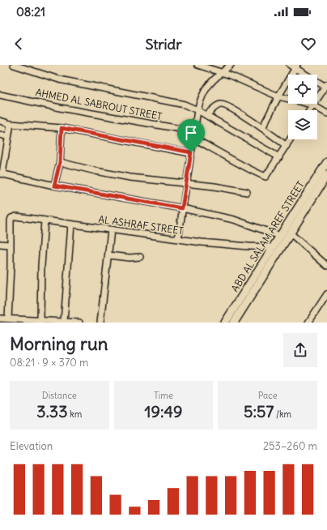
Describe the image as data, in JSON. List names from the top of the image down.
{
  "streets": {
    "street": ["AHMED AL SABROUT STREET", "AL ASHRAF STREET", "ABD AL SALAM AREF STREET"]
  },
  "crossings": [
    ["AL ASHRAF STREET", "ABD AL SALAM AREF STREET"]
  ],
  "page": {
    "status": "08:21",
    "header": "Stridr",
    "heading": ["Morning run", "08:21 · 9 × 370 m"],
    "stats": [
      ["Distance", "3.33 km"],
      ["Time", "19:49"],
      ["Pace", "5:57 /km"]
    ],
    "chart": ["Elevation", "253–260 m"]
  }
}
